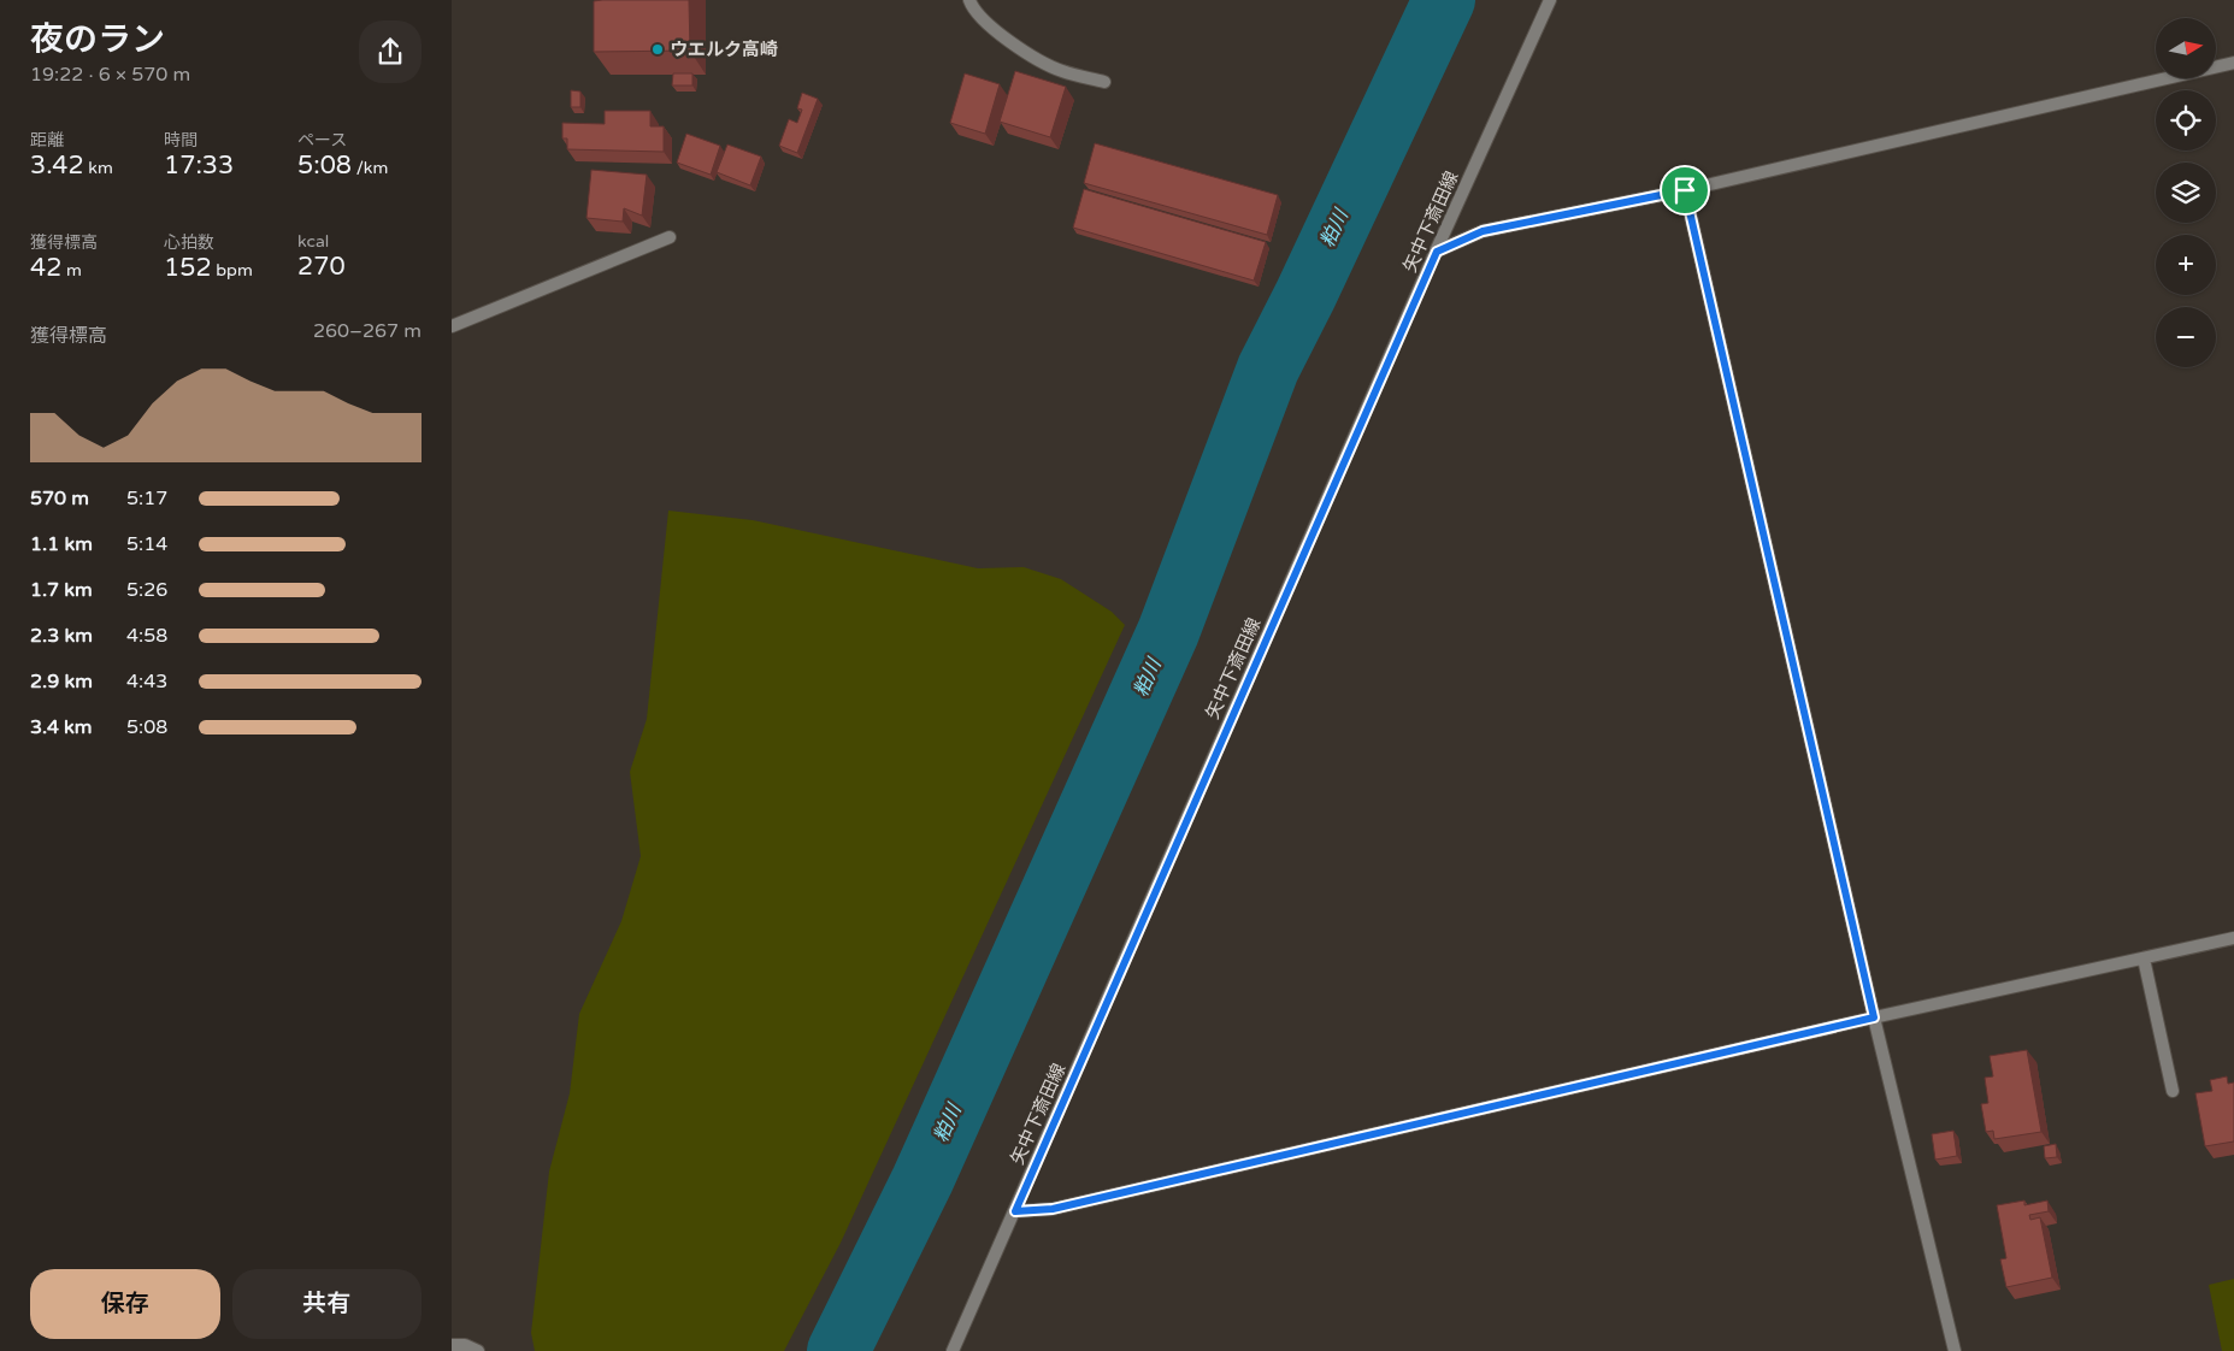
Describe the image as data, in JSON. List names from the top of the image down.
{
  "streets": {
    "street": ["矢中下斎田線"]
  },
  "water": ["粕川"],
  "places": ["ウエルク高崎"],
  "north": "right",
  "page": {
    "heading": ["夜のラン", "19:22 · 6 × 570 m"],
    "map_buttons": ["+", "−"],
    "stats": [
      ["距離", "3.42 km"],
      ["時間", "17:33"],
      ["ペース", "5:08 /km"],
      ["獲得標高", "42 m"],
      ["心拍数", "152 bpm"],
      ["kcal", "270"]
    ],
    "chart": ["獲得標高", "260–267 m"],
    "list": [
      {
        "name": "570 m",
        "note": "5:17"
      },
      {
        "name": "1.1 km",
        "note": "5:14"
      },
      {
        "name": "1.7 km",
        "note": "5:26"
      },
      {
        "name": "2.3 km",
        "note": "4:58"
      },
      {
        "name": "2.9 km",
        "note": "4:43"
      },
      {
        "name": "3.4 km",
        "note": "5:08"
      }
    ],
    "buttons": ["保存", "共有"]
  }
}
